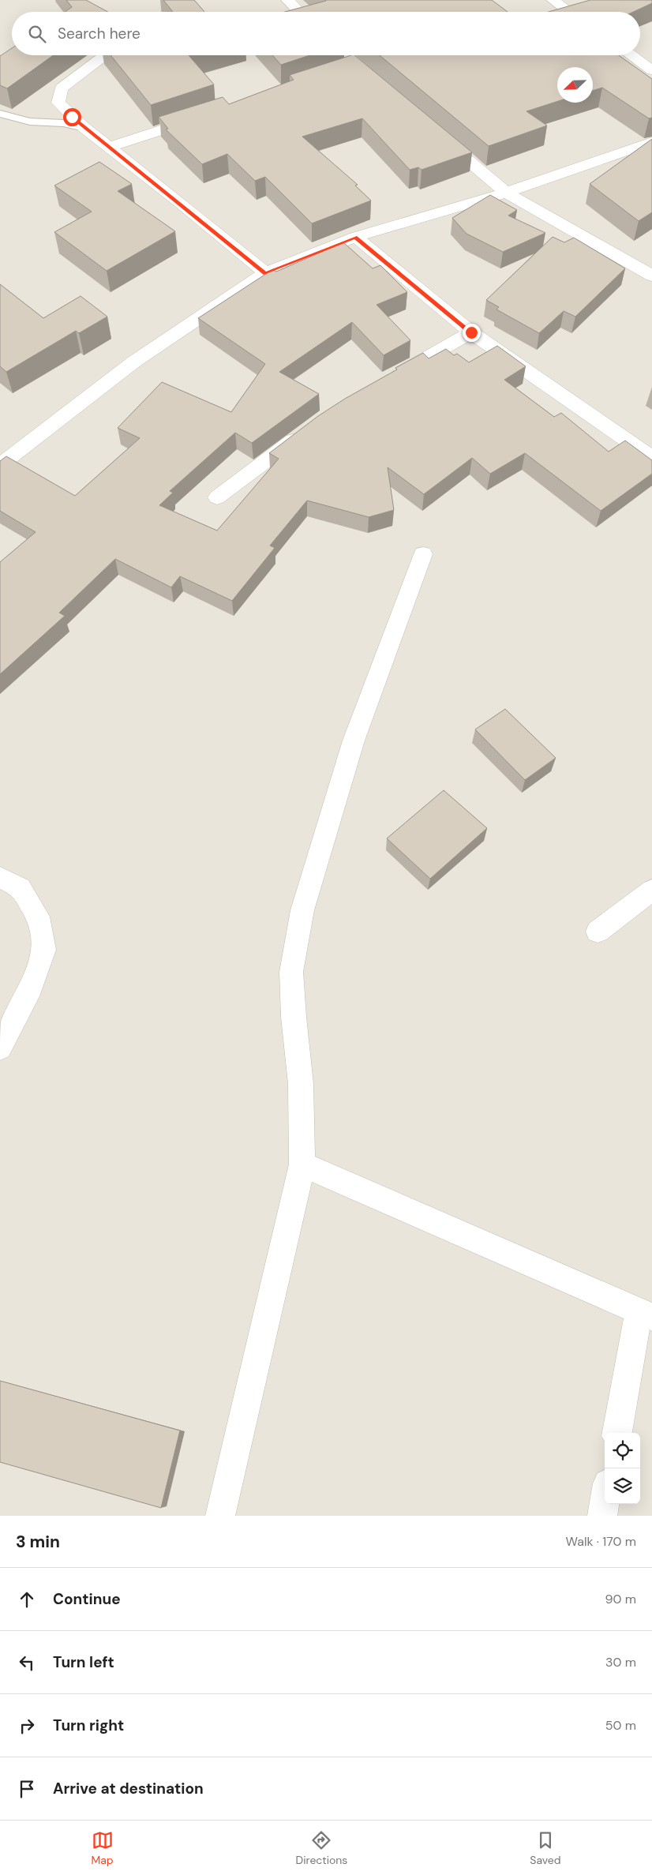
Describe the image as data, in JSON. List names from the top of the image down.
{
  "north": "bottom left",
  "page": {
    "search": "Search here",
    "heading": ["3 min", "Walk · 170 m"],
    "list": [
      ["Continue", "90 m"],
      ["Turn left", "30 m"],
      ["Turn right", "50 m"],
      "Arrive at destination"
    ],
    "nav": ["Map", "Directions", "Saved"]
  }
}
